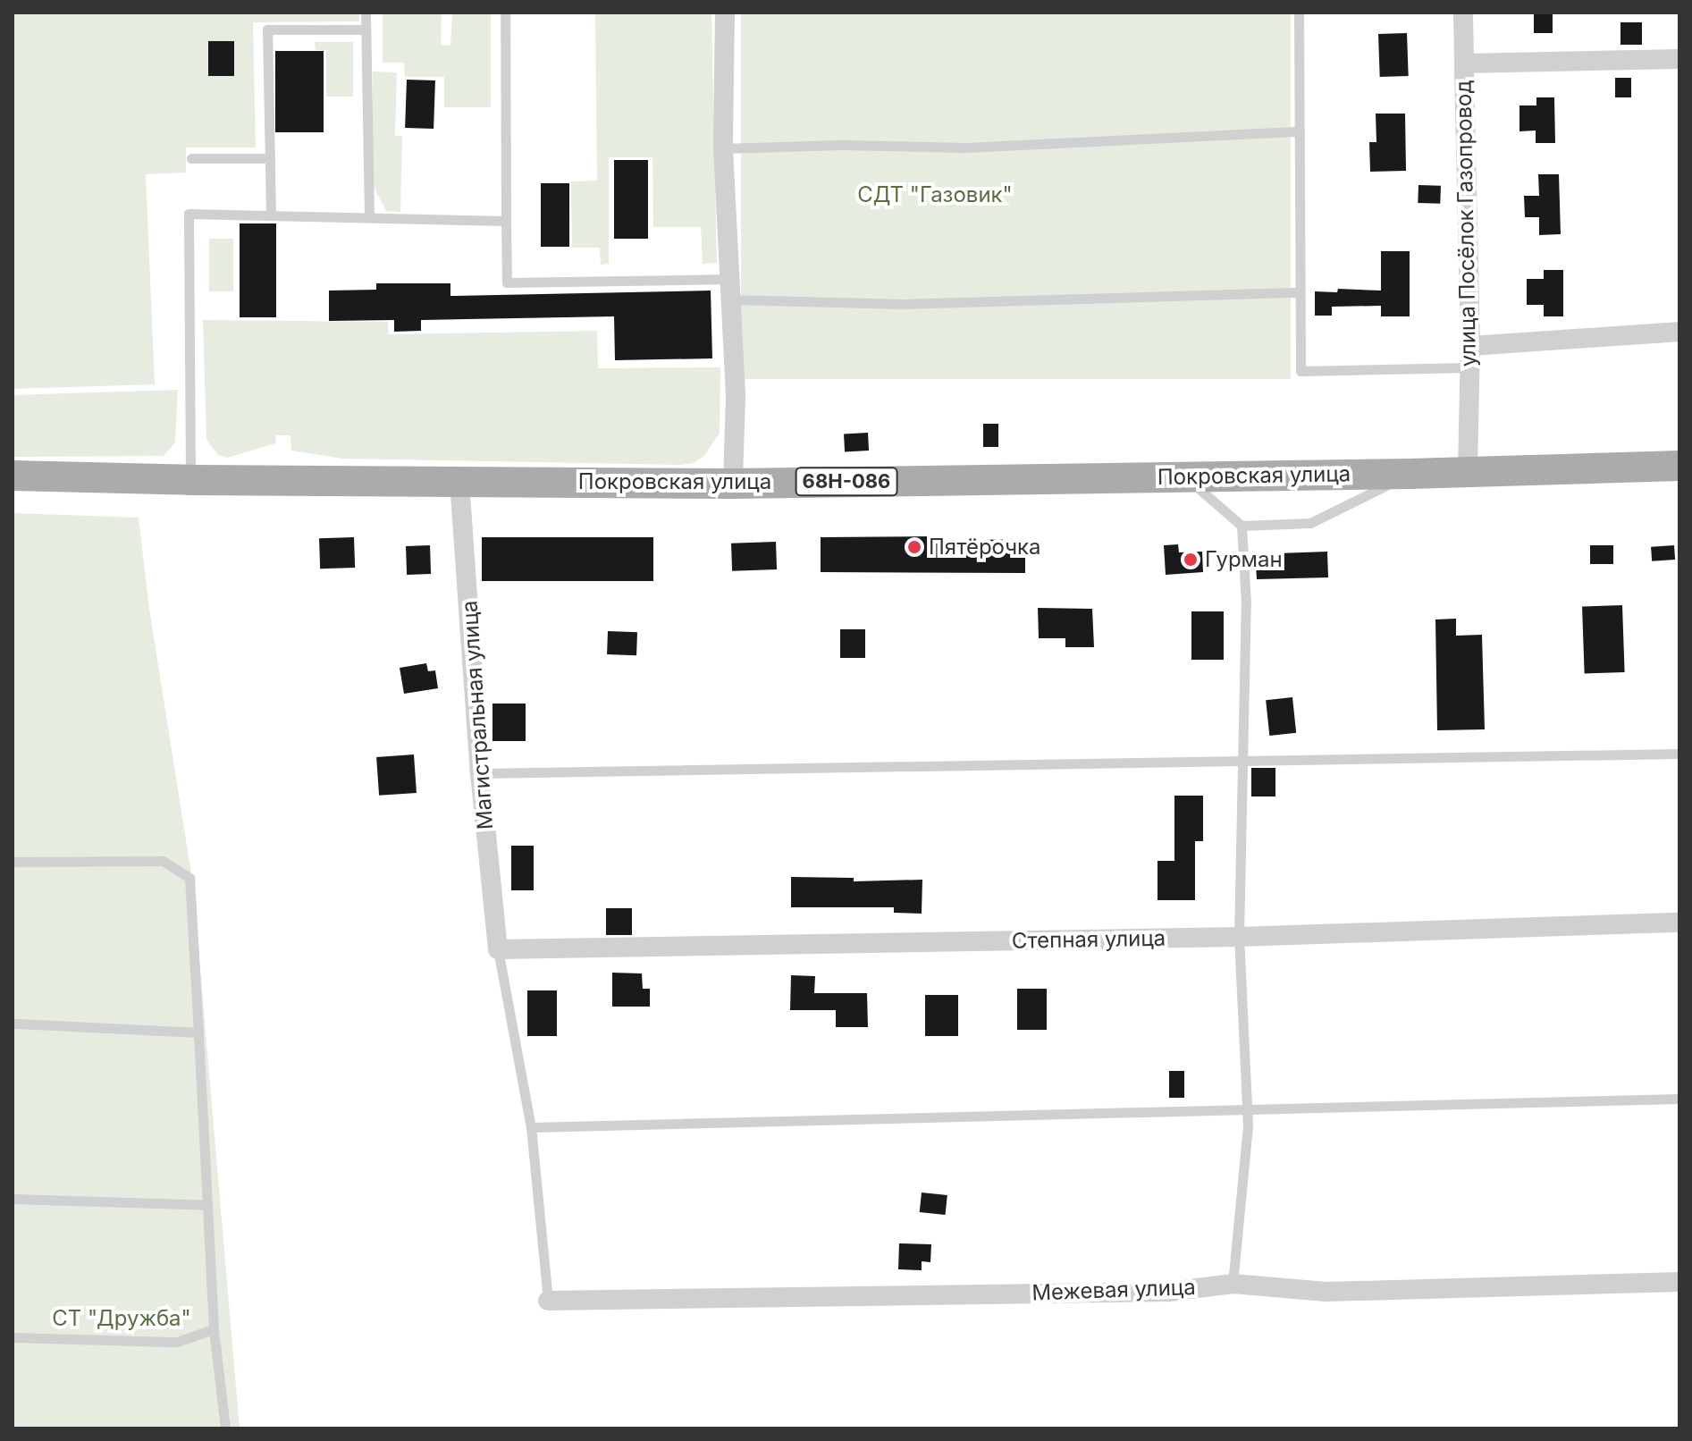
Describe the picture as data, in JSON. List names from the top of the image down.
{
  "streets": {
    "main road": ["Покровская улица", "68Н-086"],
    "street": [
      "улица Посёлок Газопровод",
      "Магистральная улица",
      "Степная улица",
      "Межевая улица"
    ]
  },
  "crossings": [
    ["улица Посёлок Газопровод", "Покровская улица"],
    ["Покровская улица", "Магистральная улица"],
    ["Магистральная улица", "Степная улица"]
  ],
  "parks": ["СДТ \"Газовик\"", "СТ \"Дружба\""],
  "places": ["Пятёрочка", "Гурман"]
}
